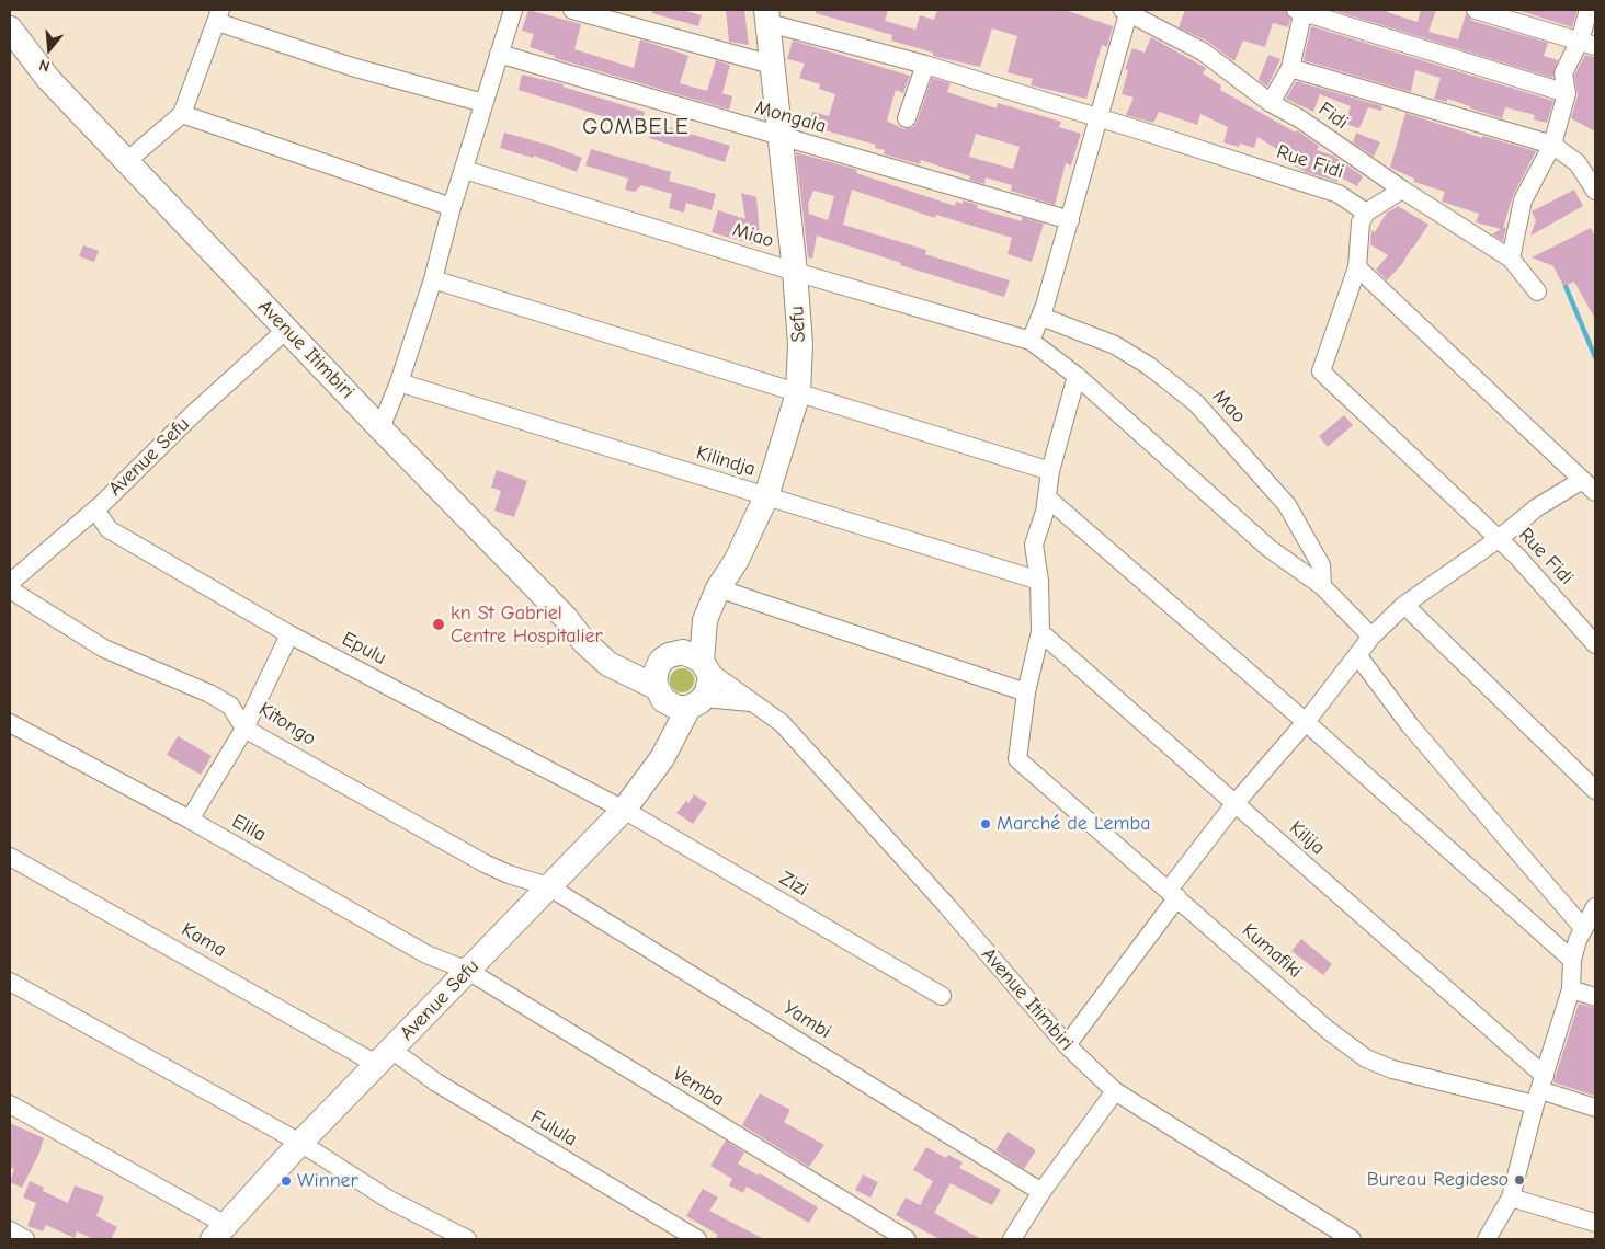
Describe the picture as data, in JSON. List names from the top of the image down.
{
  "streets": {
    "main road": ["Sefu", "Avenue Itimbiri", "Avenue Sefu"],
    "street": [
      "Fidi",
      "Mongala",
      "Rue Fidi",
      "Miao",
      "Mao",
      "Kilindja",
      "Epulu",
      "Kitongo",
      "Elila",
      "Kilija",
      "Zizi",
      "Kama",
      "Kumafiki",
      "Yambi",
      "Vemba",
      "Fulula"
    ]
  },
  "crossings": [
    ["Mongala", "Sefu"],
    ["Rue Fidi", "Sefu"],
    ["Miao", "Sefu"],
    ["Sefu", "Kilindja"],
    ["Avenue Itimbiri", "Avenue Sefu"],
    ["Avenue Sefu", "Epulu"],
    ["Avenue Sefu", "Kitongo"],
    ["Avenue Sefu", "Elila"],
    ["Avenue Sefu", "Zizi"],
    ["Avenue Sefu", "Kama"],
    ["Avenue Sefu", "Yambi"],
    ["Avenue Sefu", "Vemba"],
    ["Avenue Sefu", "Fulula"],
    ["Epulu", "Zizi"],
    ["Kitongo", "Yambi"],
    ["Elila", "Vemba"],
    ["Kilija", "Kumafiki"],
    ["Kama", "Fulula"]
  ],
  "districts": ["GOMBELE"],
  "places": [
    "kn St Gabriel Centre Hospitalier",
    "Marché de Lemba",
    "Bureau Regideso",
    "Winner"
  ],
  "north": "bottom"
}
